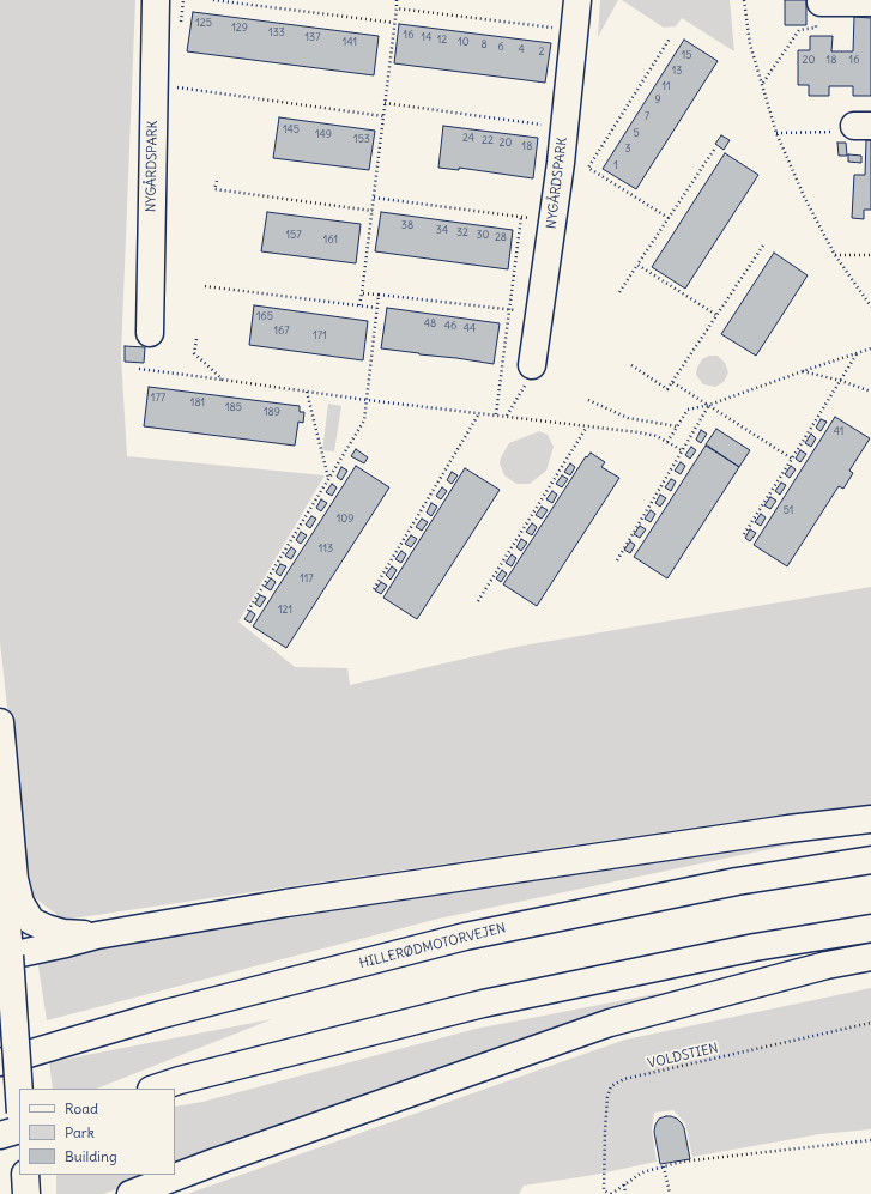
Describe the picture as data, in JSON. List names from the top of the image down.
{
  "streets": {
    "main road": ["NYGÅRDSPARK", "HILLERØDMOTORVEJEN"],
    "path": ["VOLDSTIEN"]
  },
  "house_numbers": [
    "125",
    "129",
    "133",
    "16",
    "137",
    "14",
    "12",
    "141",
    "10",
    "8",
    "6",
    "4",
    "2",
    "15",
    "20",
    "18",
    "16",
    "13",
    "11",
    "9",
    "7",
    "145",
    "5",
    "149",
    "24",
    "153",
    "22",
    "20",
    "18",
    "3",
    "1",
    "38",
    "34",
    "32",
    "157",
    "30",
    "28",
    "161",
    "165",
    "48",
    "46",
    "44",
    "167",
    "171",
    "177",
    "181",
    "185",
    "189",
    "41",
    "51",
    "109",
    "113",
    "117",
    "121"
  ],
  "legend": ["Road", "Park", "Building"]
}
